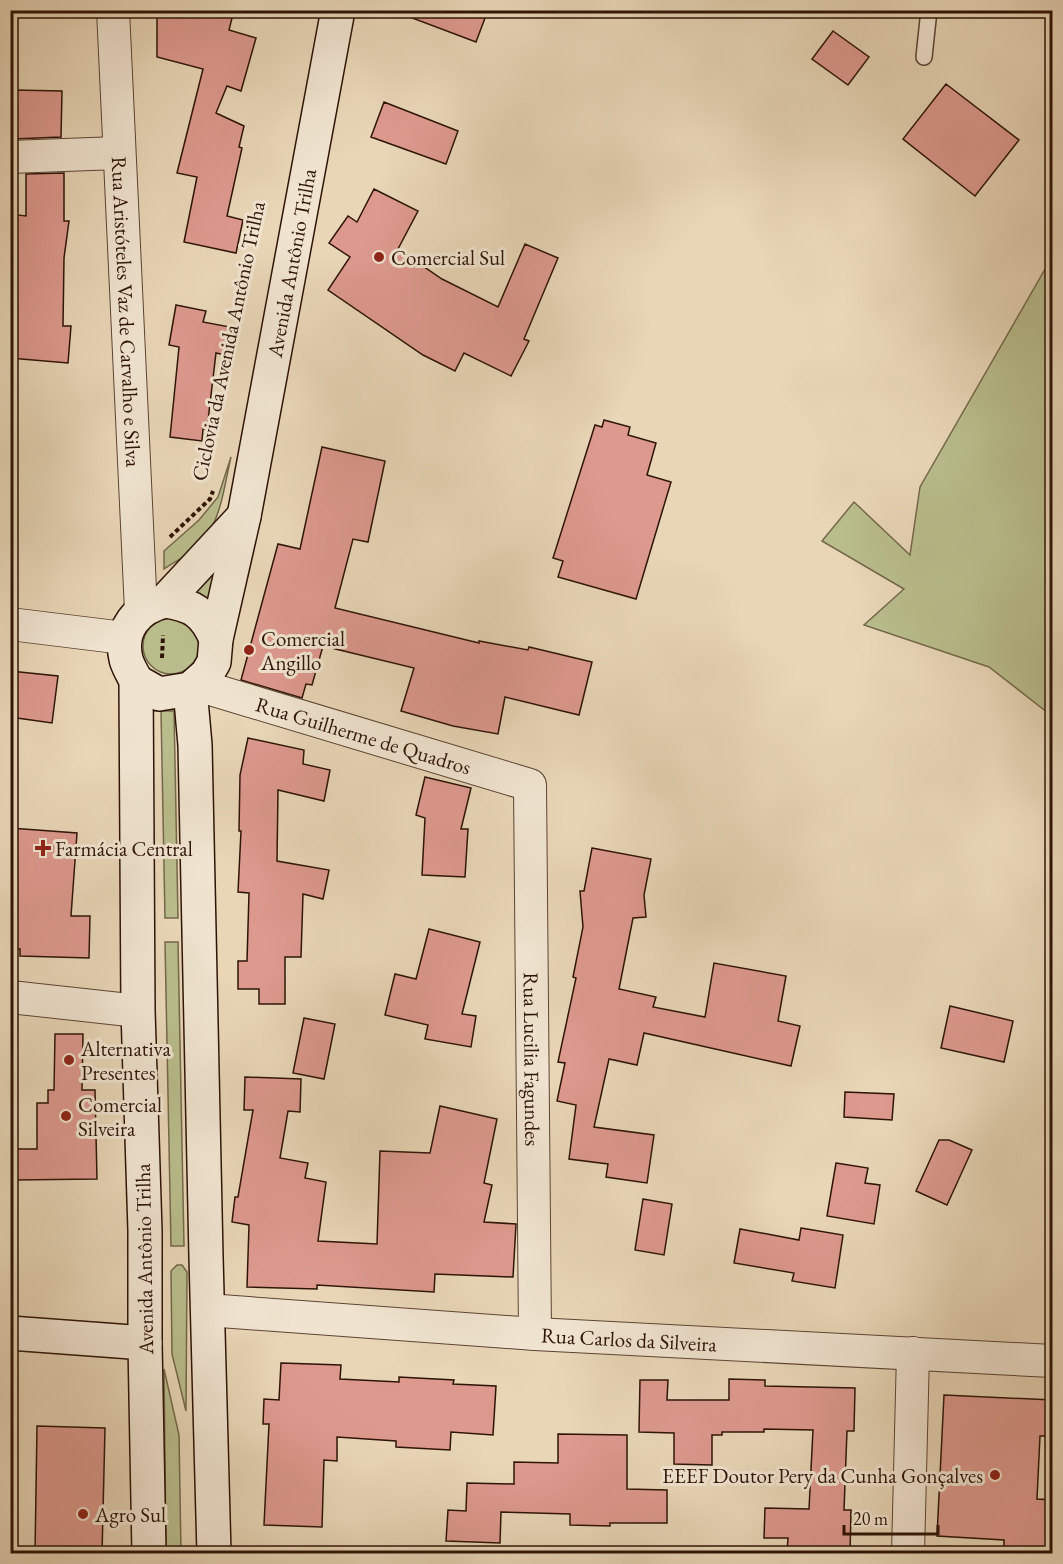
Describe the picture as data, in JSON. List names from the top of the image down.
{
  "streets": {
    "main road": ["Avenida Antônio Trilha"],
    "street": [
      "Rua Aristóteles Vaz de Carvalho e Silva",
      "Rua Guilherme de Quadros",
      "Rua Lucilia Fagundes",
      "Rua Carlos da Silveira"
    ],
    "path": ["Ciclovia da Avenida Antônio Trilha"]
  },
  "crossings": [
    ["Avenida Antônio Trilha", "Rua Guilherme de Quadros"],
    ["Avenida Antônio Trilha", "Rua Carlos da Silveira"],
    ["Rua Guilherme de Quadros", "Rua Lucilia Fagundes"],
    ["Rua Lucilia Fagundes", "Rua Carlos da Silveira"]
  ],
  "places": {
    "other": [
      "Comercial Sul",
      "Comercial Angillo",
      "Alternativa Presentes",
      "Comercial Silveira",
      "EEEF Doutor Pery da Cunha Gonçalves",
      "Agro Sul"
    ],
    "health": ["Farmácia Central"]
  },
  "scale_bar": "20 m"
}
